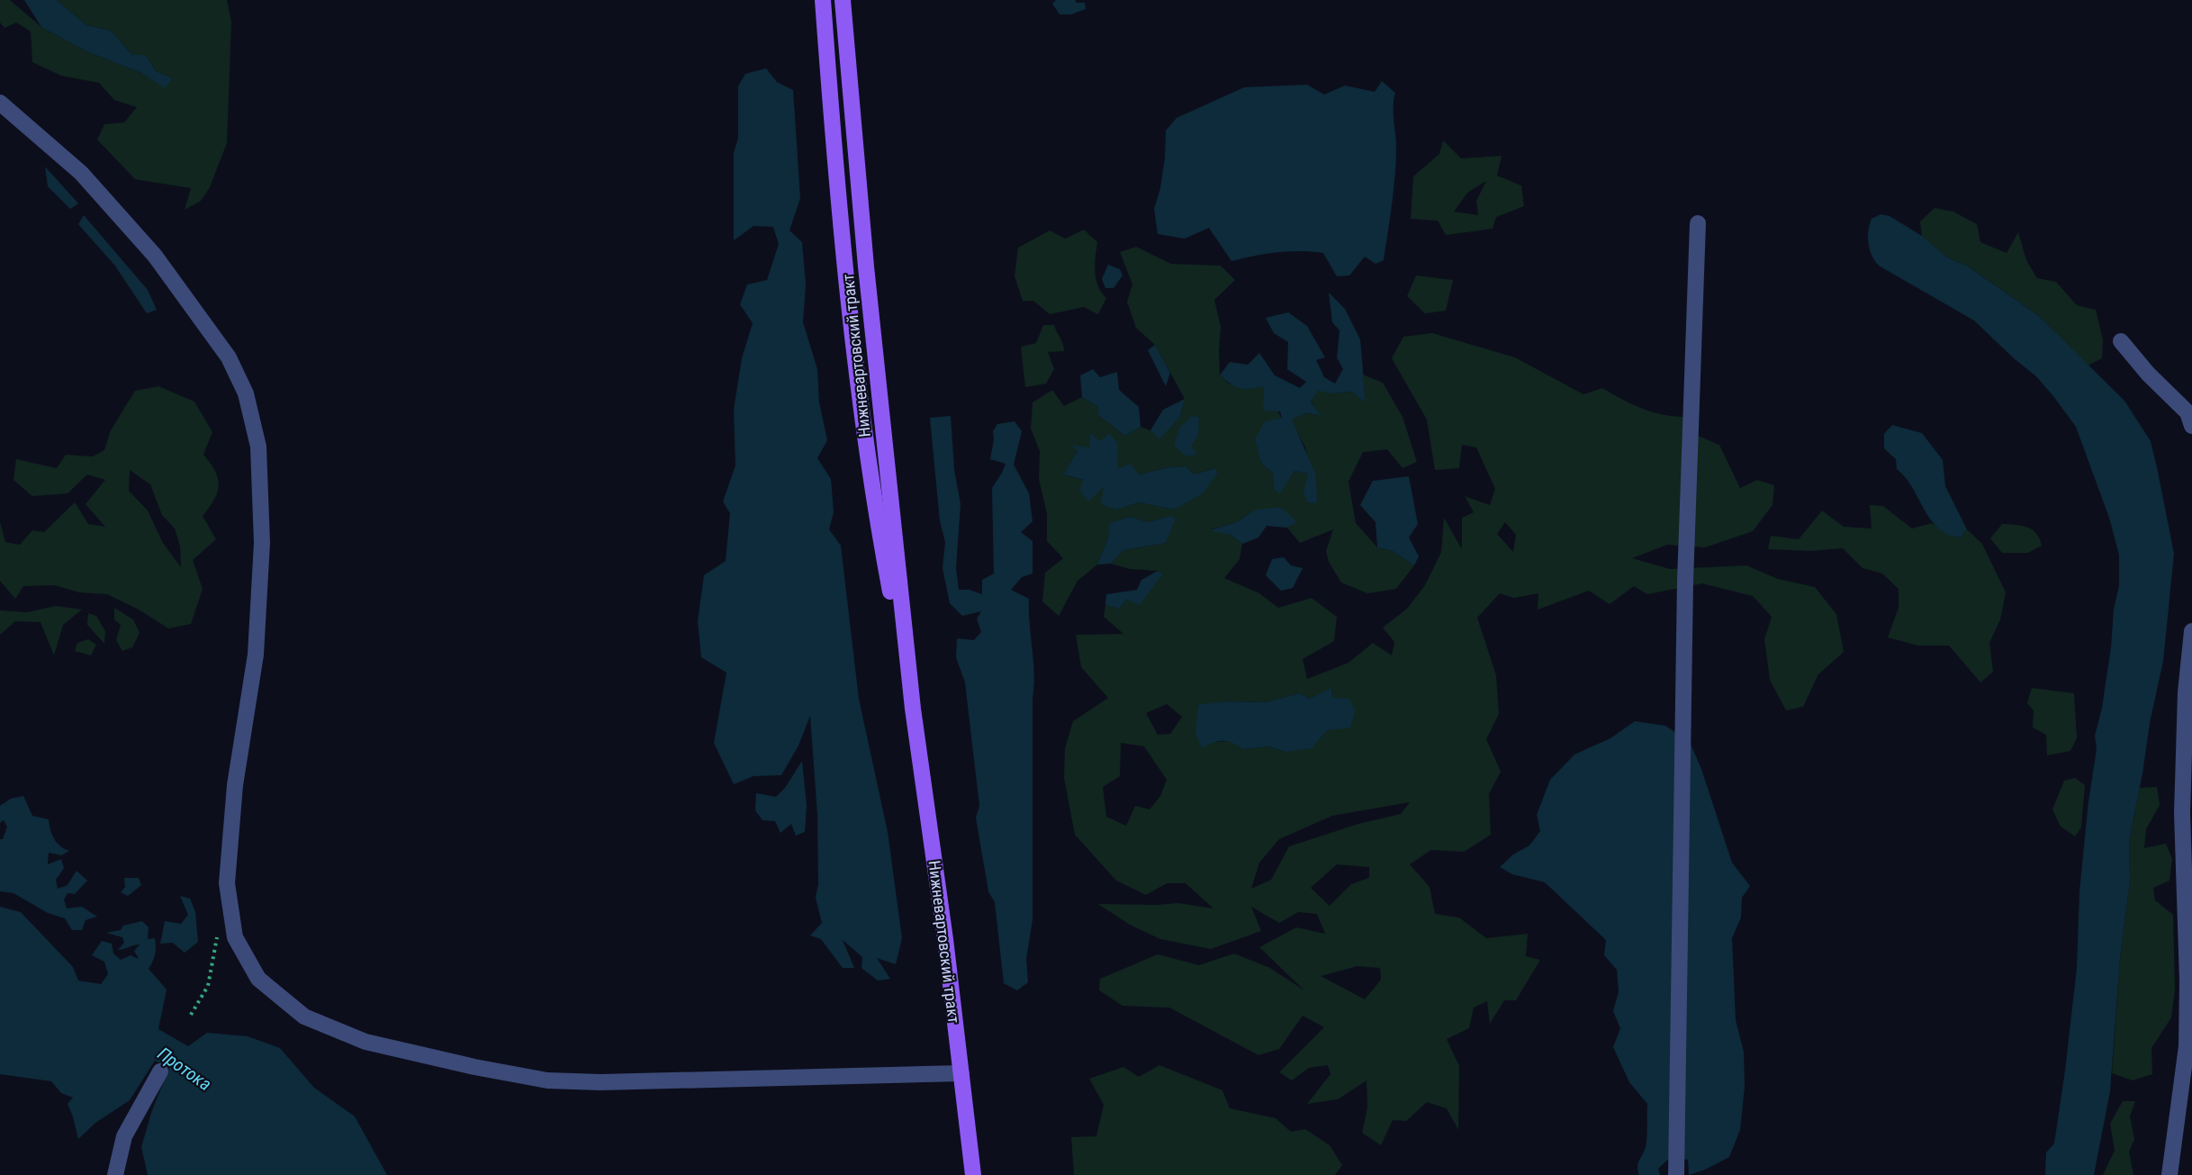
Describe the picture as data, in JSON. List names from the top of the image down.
{
  "streets": {
    "main road": ["Нижневартовский тракт"]
  },
  "water": ["Протока"]
}
